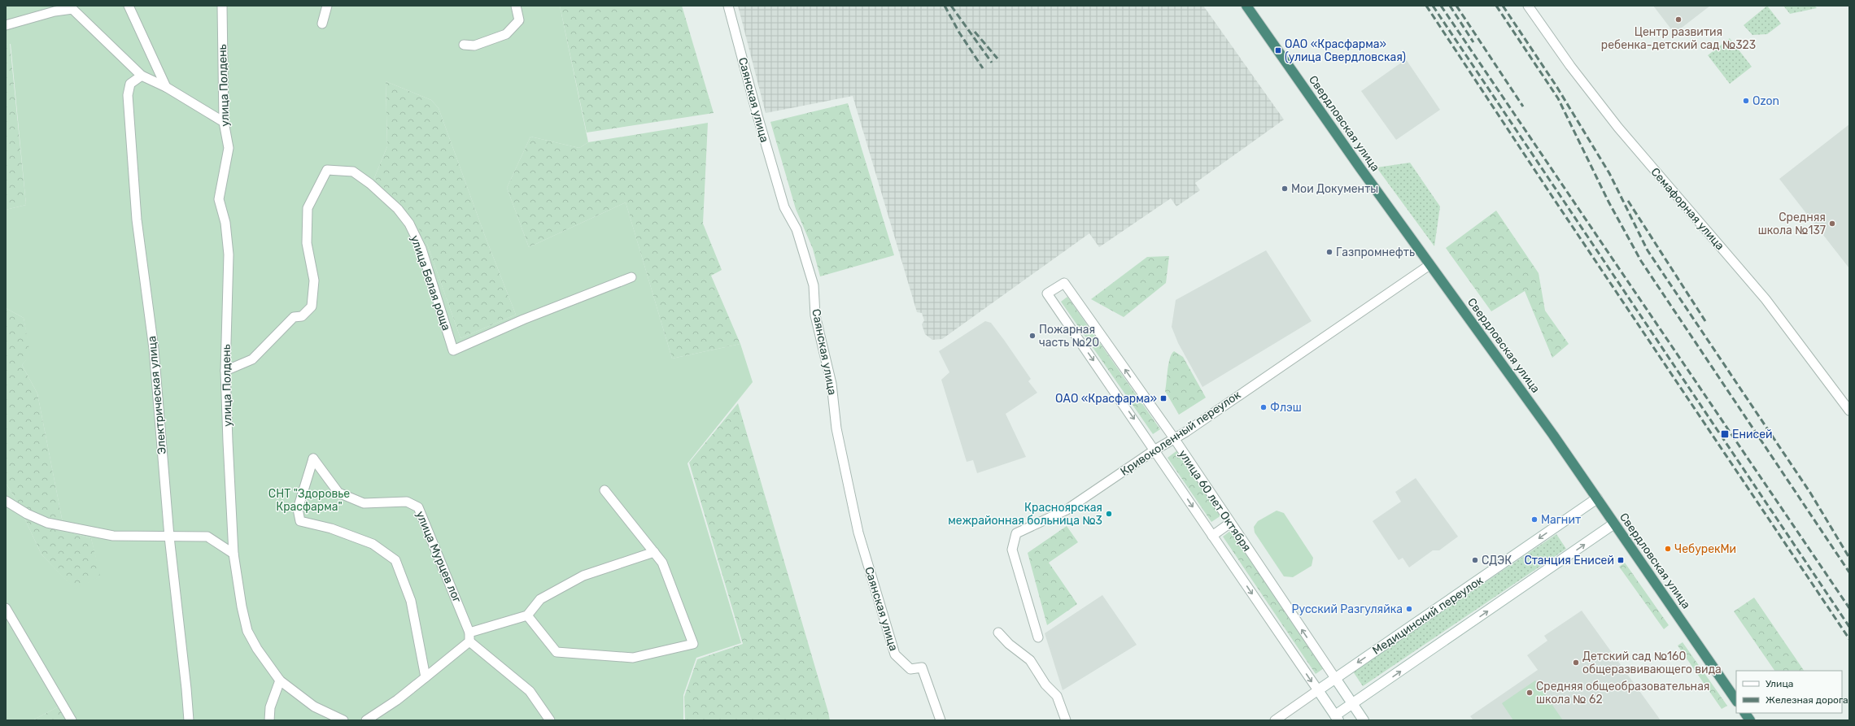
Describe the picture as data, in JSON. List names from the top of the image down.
{
  "streets": {
    "highway": ["Свердловская улица"],
    "main road": ["улица 60 лет Октября", "Медицинский переулок"],
    "street": [
      "улица Полдень",
      "Саянская улица",
      "Семафорная улица",
      "улица Белая роща",
      "Электрическая улица",
      "Кривоколенный переулок",
      "улица Мурцев лог"
    ]
  },
  "crossings": [
    ["улица Полдень", "улица Белая роща"],
    ["Свердловская улица", "Кривоколенный переулок"],
    ["Свердловская улица", "Медицинский переулок"],
    ["Кривоколенный переулок", "улица 60 лет Октября"],
    ["улица 60 лет Октября", "Медицинский переулок"]
  ],
  "parks": ["СНТ \"Здоровье Красфарма\""],
  "places": {
    "other": [
      "Центр развития ребенка-детский сад №323",
      "Ozon",
      "Мои Документы",
      "Средняя школа №137",
      "Газпромнефть",
      "Пожарная часть №20",
      "Флэш",
      "Красноярская межрайонная больница №3",
      "Магнит",
      "ЧебурекМи",
      "СДЭК",
      "Русский Разгуляйка",
      "Детский сад №160 общеразвивающего вида",
      "Средняя общеобразовательная школа № 62"
    ],
    "transit": [
      "ОАО «Красфарма» (улица Свердловская)",
      "ОАО «Красфарма»",
      "Енисей",
      "Станция Енисей"
    ]
  },
  "legend": ["Улица", "Железная дорога"]
}
